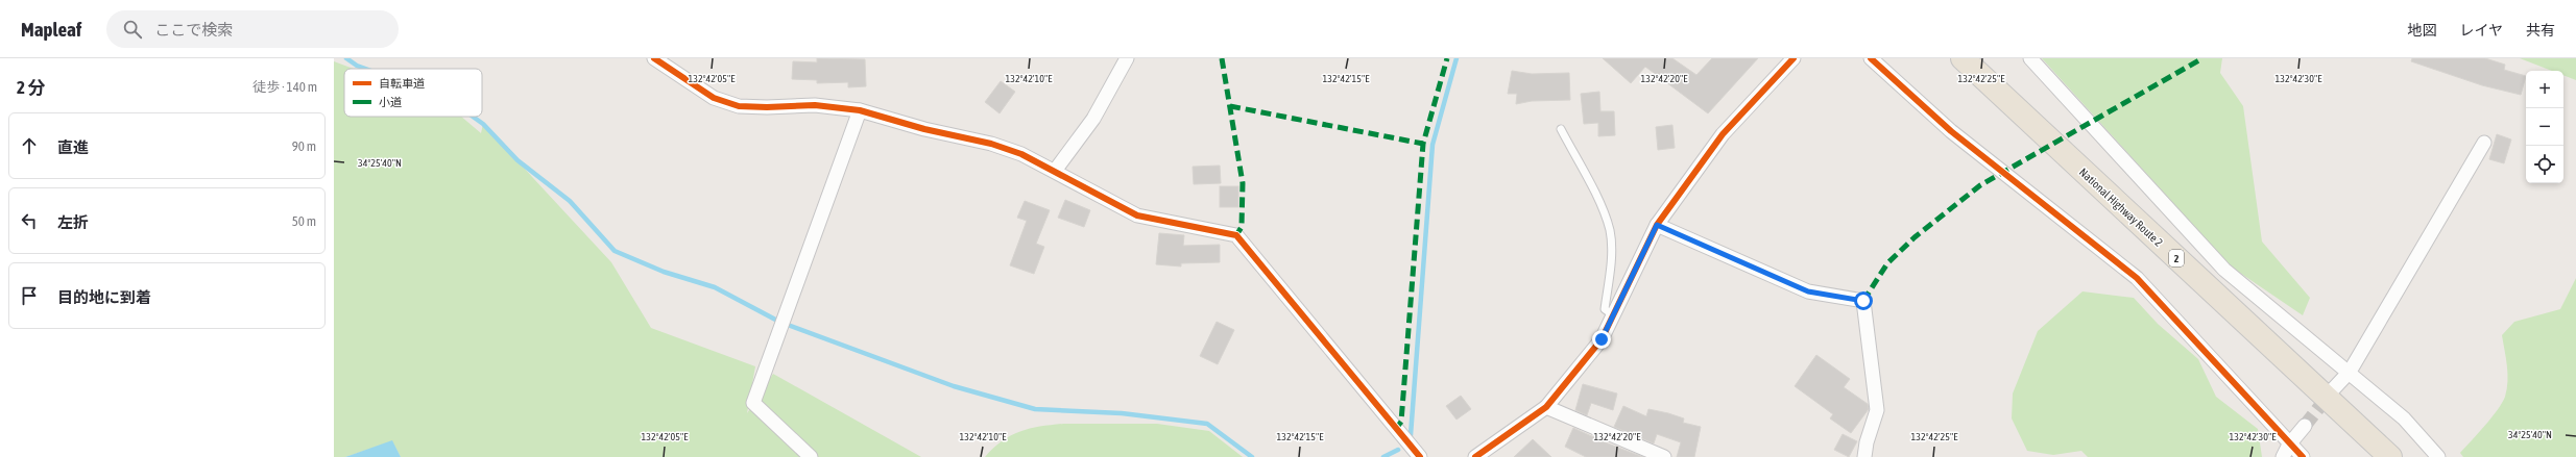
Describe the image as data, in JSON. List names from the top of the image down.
{
  "streets": {
    "highway": ["National Highway Route 2", "2"]
  },
  "legend": ["自転車道", "小道"],
  "page": {
    "header": "Mapleaf",
    "search": "ここで検索",
    "nav": ["地図", "レイヤ", "共有"],
    "heading": ["2 分", "徒歩 · 140 m"],
    "map_buttons": ["+", "−"],
    "list": [
      ["直進", "90 m"],
      ["左折", "50 m"],
      "目的地に到着"
    ]
  },
  "coordinates": [
    "132°42'05\"E",
    "132°42'10\"E",
    "132°42'15\"E",
    "132°42'20\"E",
    "132°42'25\"E",
    "132°42'30\"E",
    "34°25'40\"N"
  ]
}
